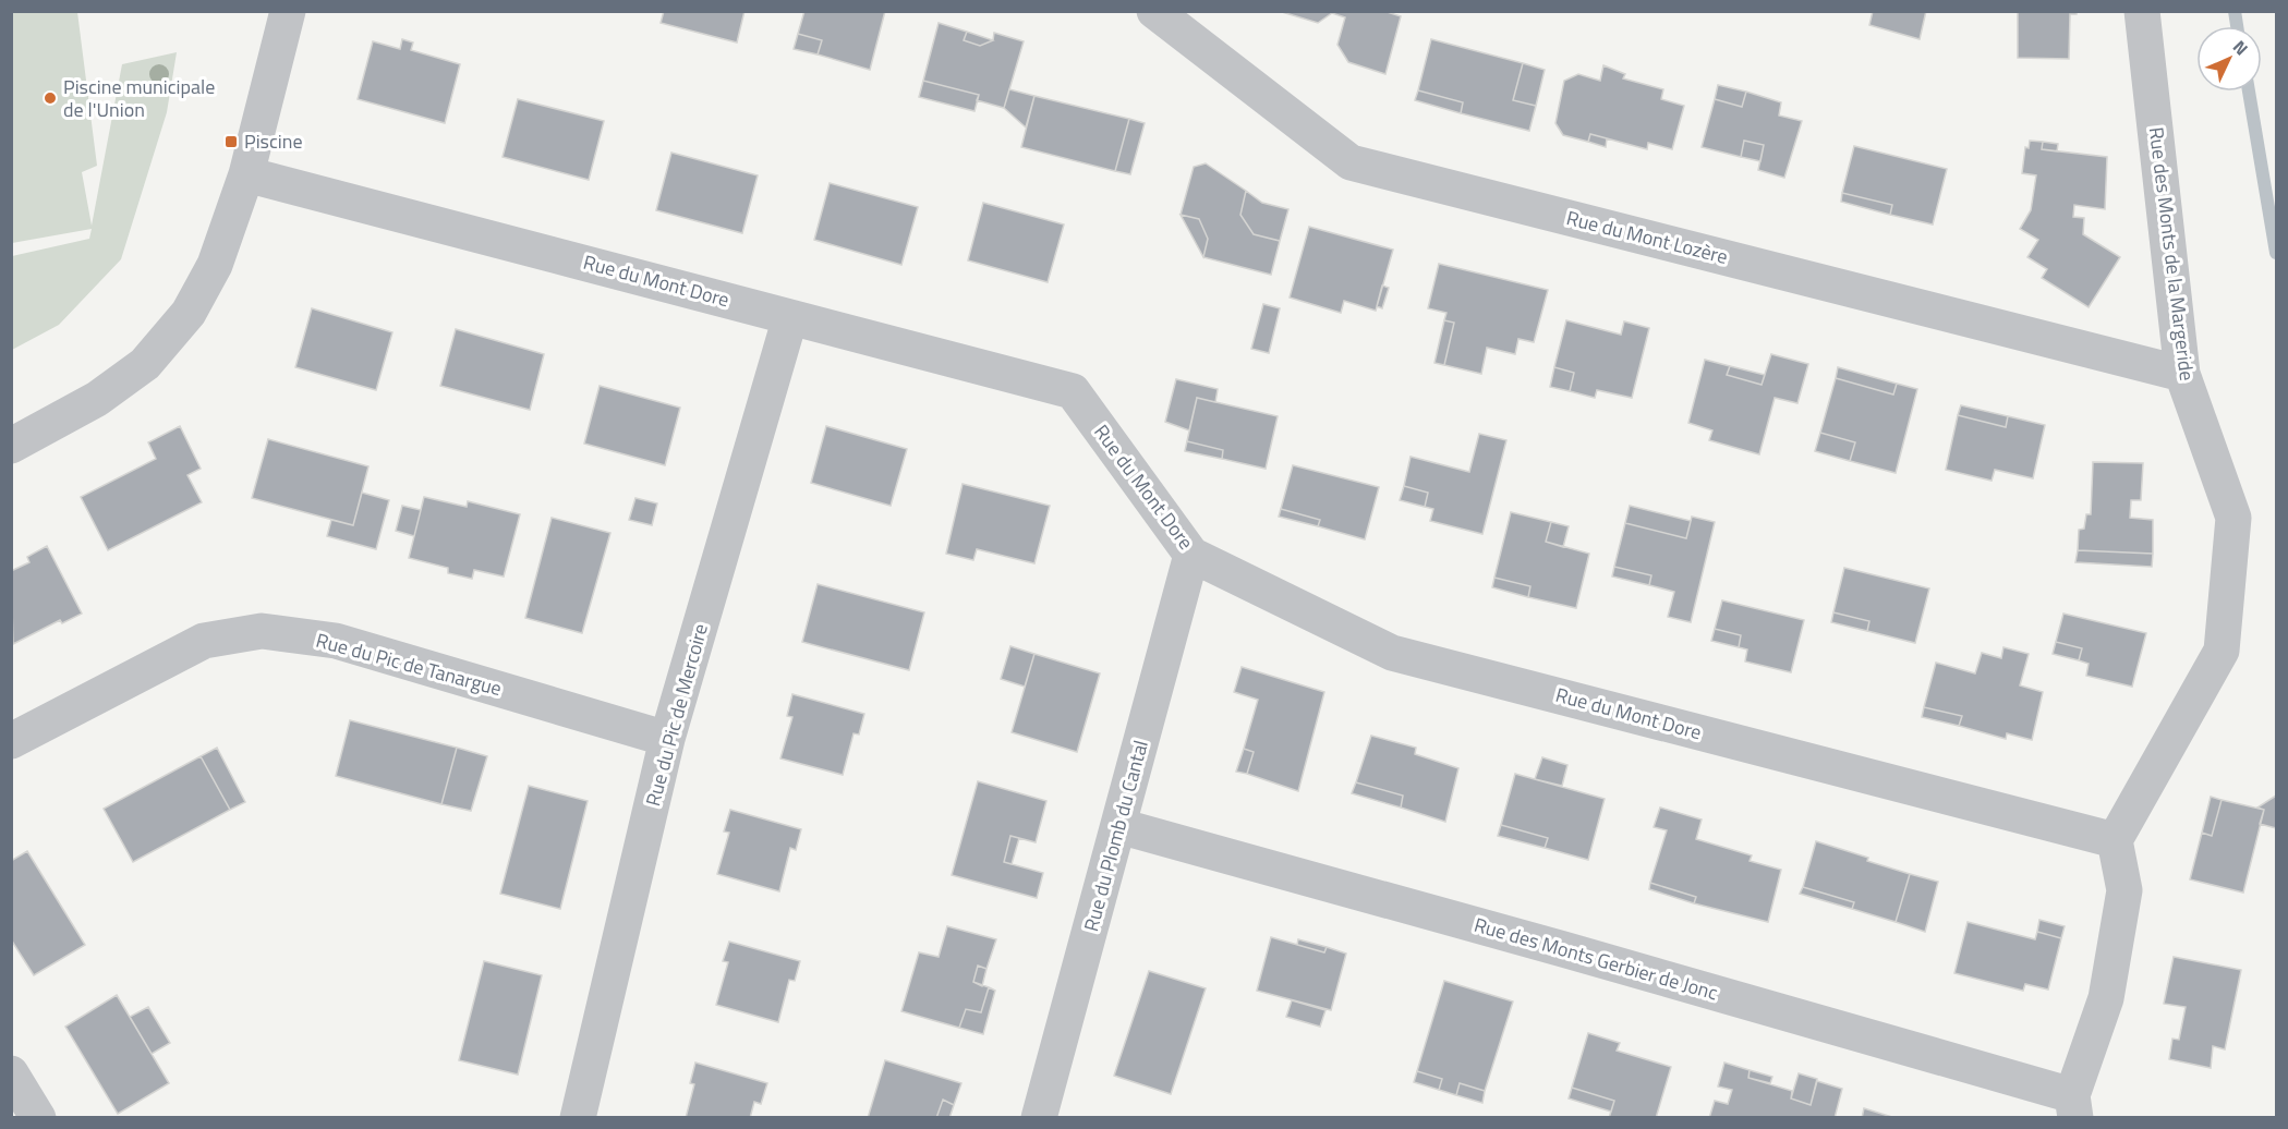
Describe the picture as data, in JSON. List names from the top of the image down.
{
  "streets": {
    "street": [
      "Rue du Mont Lozère",
      "Rue des Monts de la Margeride",
      "Rue du Mont Dore",
      "Rue du Pic de Tanargue",
      "Rue du Pic de Mercoire",
      "Rue du Plomb du Cantal",
      "Rue des Monts Gerbier de Jonc"
    ]
  },
  "crossings": [
    ["Rue du Mont Lozère", "Rue des Monts de la Margeride"],
    ["Rue des Monts de la Margeride", "Rue du Mont Dore"],
    ["Rue du Mont Dore", "Rue du Pic de Mercoire"],
    ["Rue du Mont Dore", "Rue du Plomb du Cantal"],
    ["Rue du Pic de Tanargue", "Rue du Pic de Mercoire"],
    ["Rue du Plomb du Cantal", "Rue des Monts Gerbier de Jonc"]
  ],
  "places": {
    "other": ["Piscine municipale de l'Union"],
    "transit": ["Piscine"]
  },
  "north": "top right"
}
